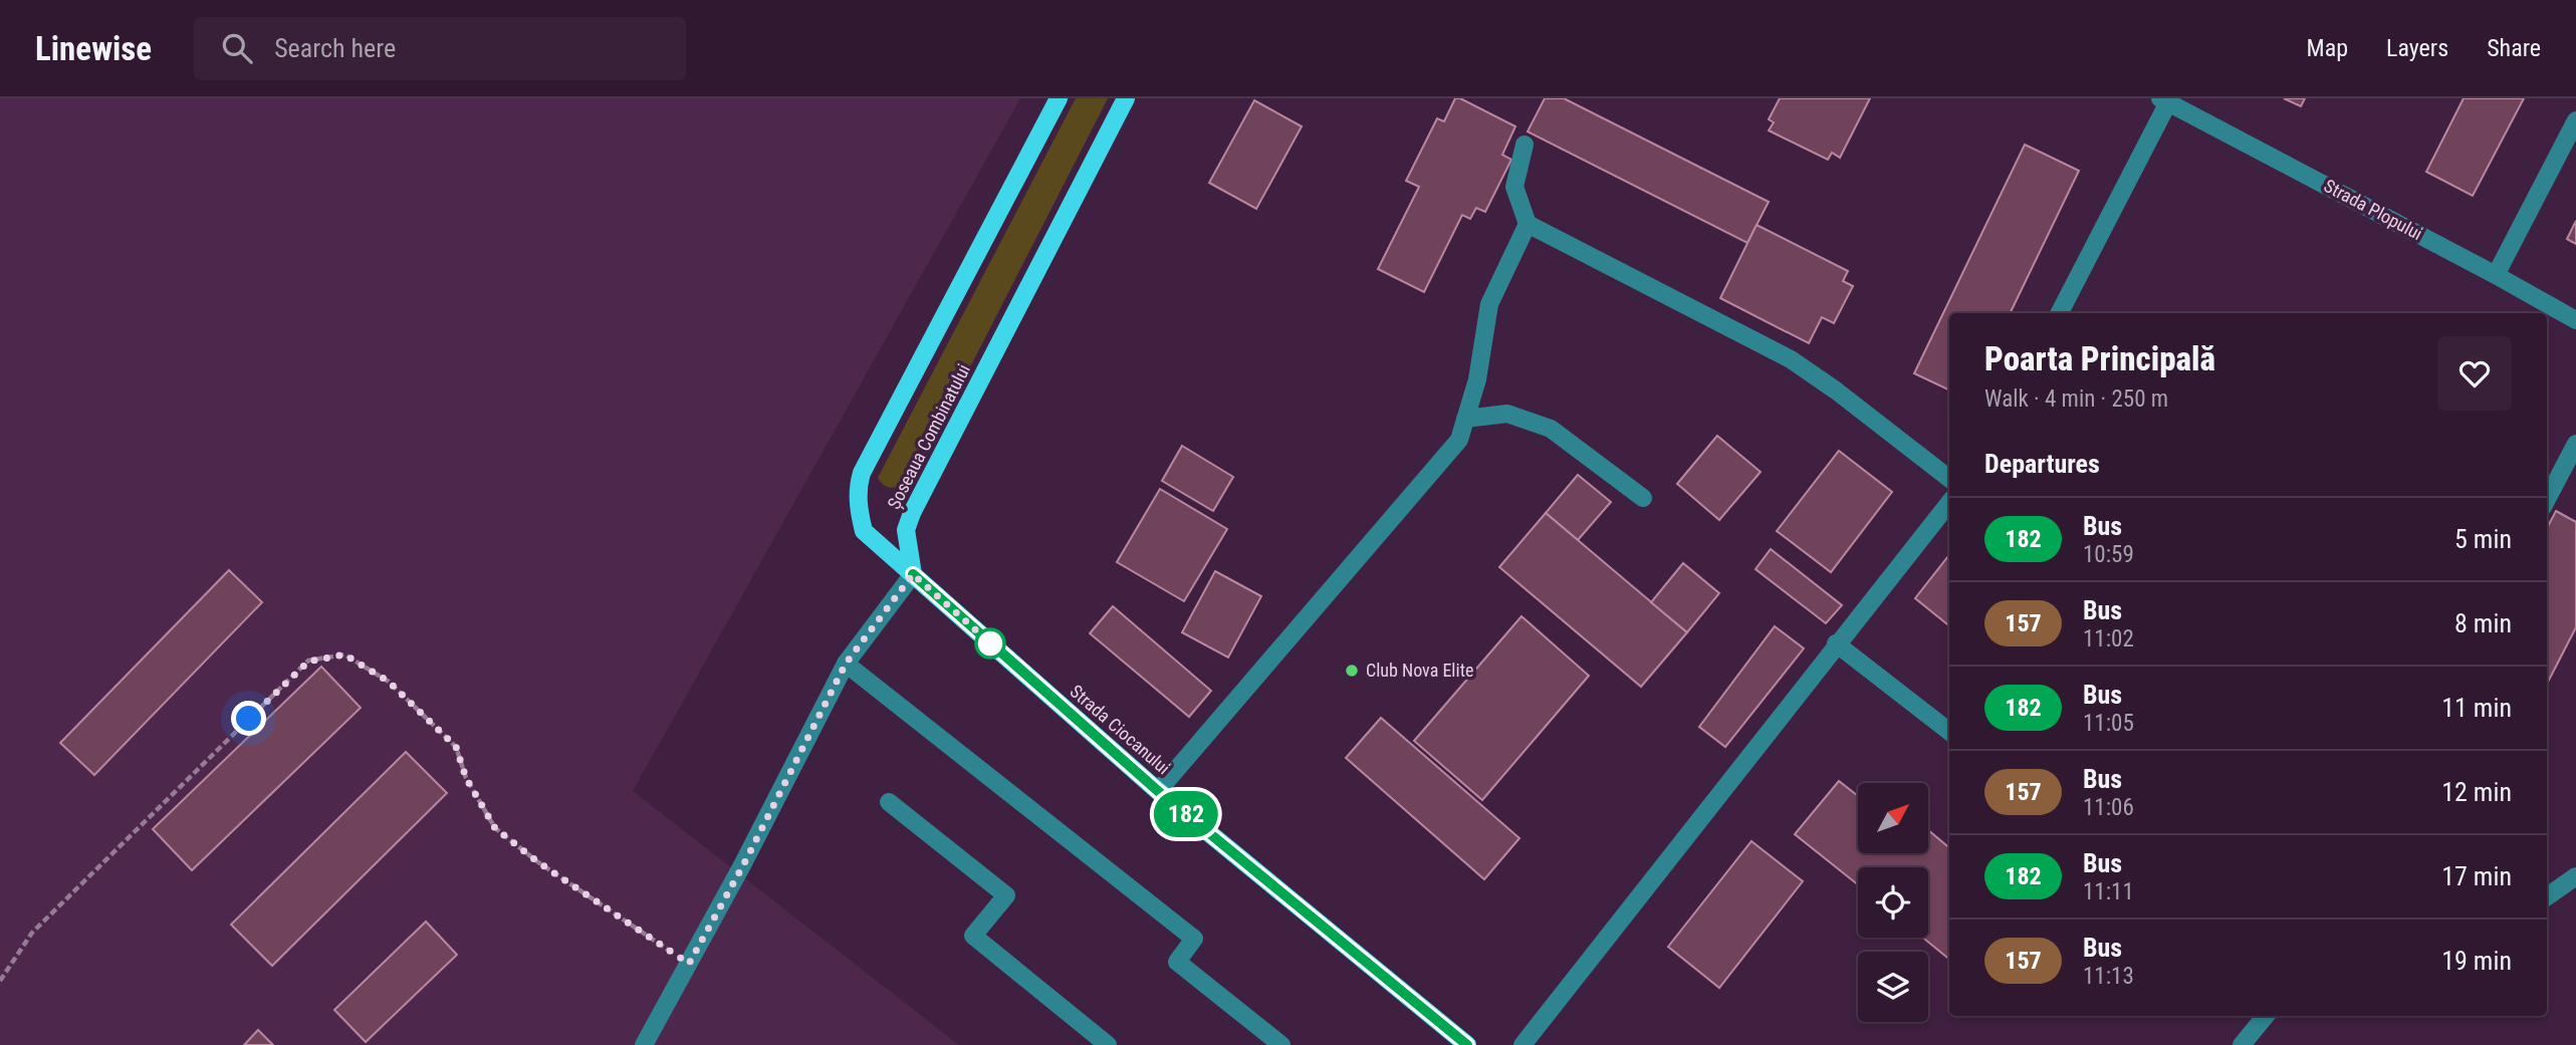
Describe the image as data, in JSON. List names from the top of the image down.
{
  "streets": {
    "main road": ["Șoseaua Combinatului", "Strada Ciocanului"],
    "street": ["Strada Plopului"]
  },
  "crossings": [
    ["Șoseaua Combinatului", "Strada Ciocanului"]
  ],
  "places": ["Club Nova Elite"],
  "lines": ["bus line 182"],
  "north": "top right",
  "page": {
    "header": "Linewise",
    "search": "Search here",
    "nav": ["Map", "Layers", "Share"],
    "on_map": "182",
    "heading": [
      ["Poarta Principală", "Walk · 4 min · 250 m"],
      "Departures"
    ],
    "list": [
      {
        "mark": "182",
        "name": "Bus",
        "note": "10:59",
        "value": "5 min"
      },
      {
        "mark": "157",
        "name": "Bus",
        "note": "11:02",
        "value": "8 min"
      },
      {
        "mark": "182",
        "name": "Bus",
        "note": "11:05",
        "value": "11 min"
      },
      {
        "mark": "157",
        "name": "Bus",
        "note": "11:06",
        "value": "12 min"
      },
      {
        "mark": "182",
        "name": "Bus",
        "note": "11:11",
        "value": "17 min"
      },
      {
        "mark": "157",
        "name": "Bus",
        "note": "11:13",
        "value": "19 min"
      }
    ]
  }
}
